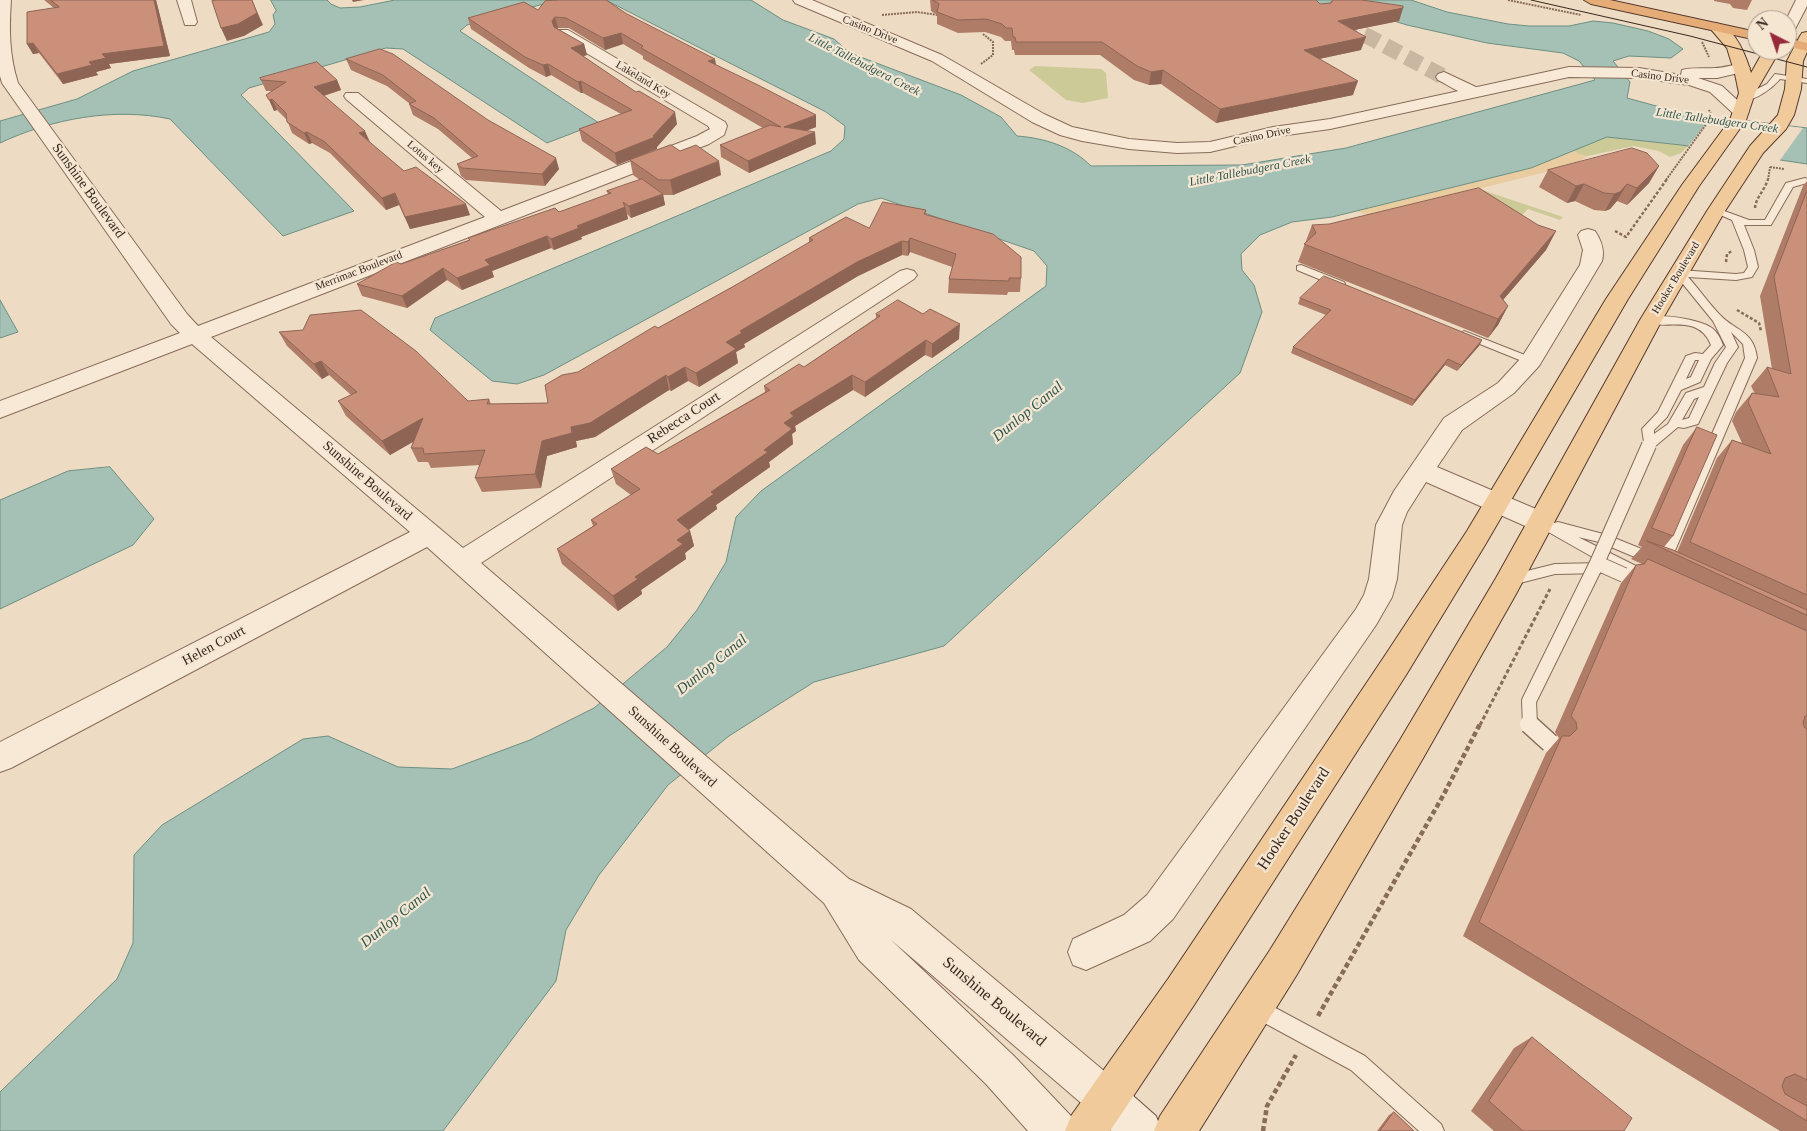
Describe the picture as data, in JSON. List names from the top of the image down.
{
  "streets": {
    "main road": ["Hooker Boulevard"],
    "street": [
      "Casino Drive",
      "Lakeland Key",
      "Lotus key",
      "Sunshine Boulevard",
      "Merrimac Boulevard",
      "Rebecca Court",
      "Helen Court"
    ]
  },
  "crossings": [
    ["Casino Drive", "Hooker Boulevard"],
    ["Lakeland Key", "Merrimac Boulevard"],
    ["Lotus key", "Merrimac Boulevard"],
    ["Sunshine Boulevard", "Merrimac Boulevard"],
    ["Sunshine Boulevard", "Hooker Boulevard"],
    ["Sunshine Boulevard", "Rebecca Court"],
    ["Sunshine Boulevard", "Helen Court"]
  ],
  "water": ["Little Tallebudgera Creek", "Dunlop Canal"],
  "north": "top left"
}
